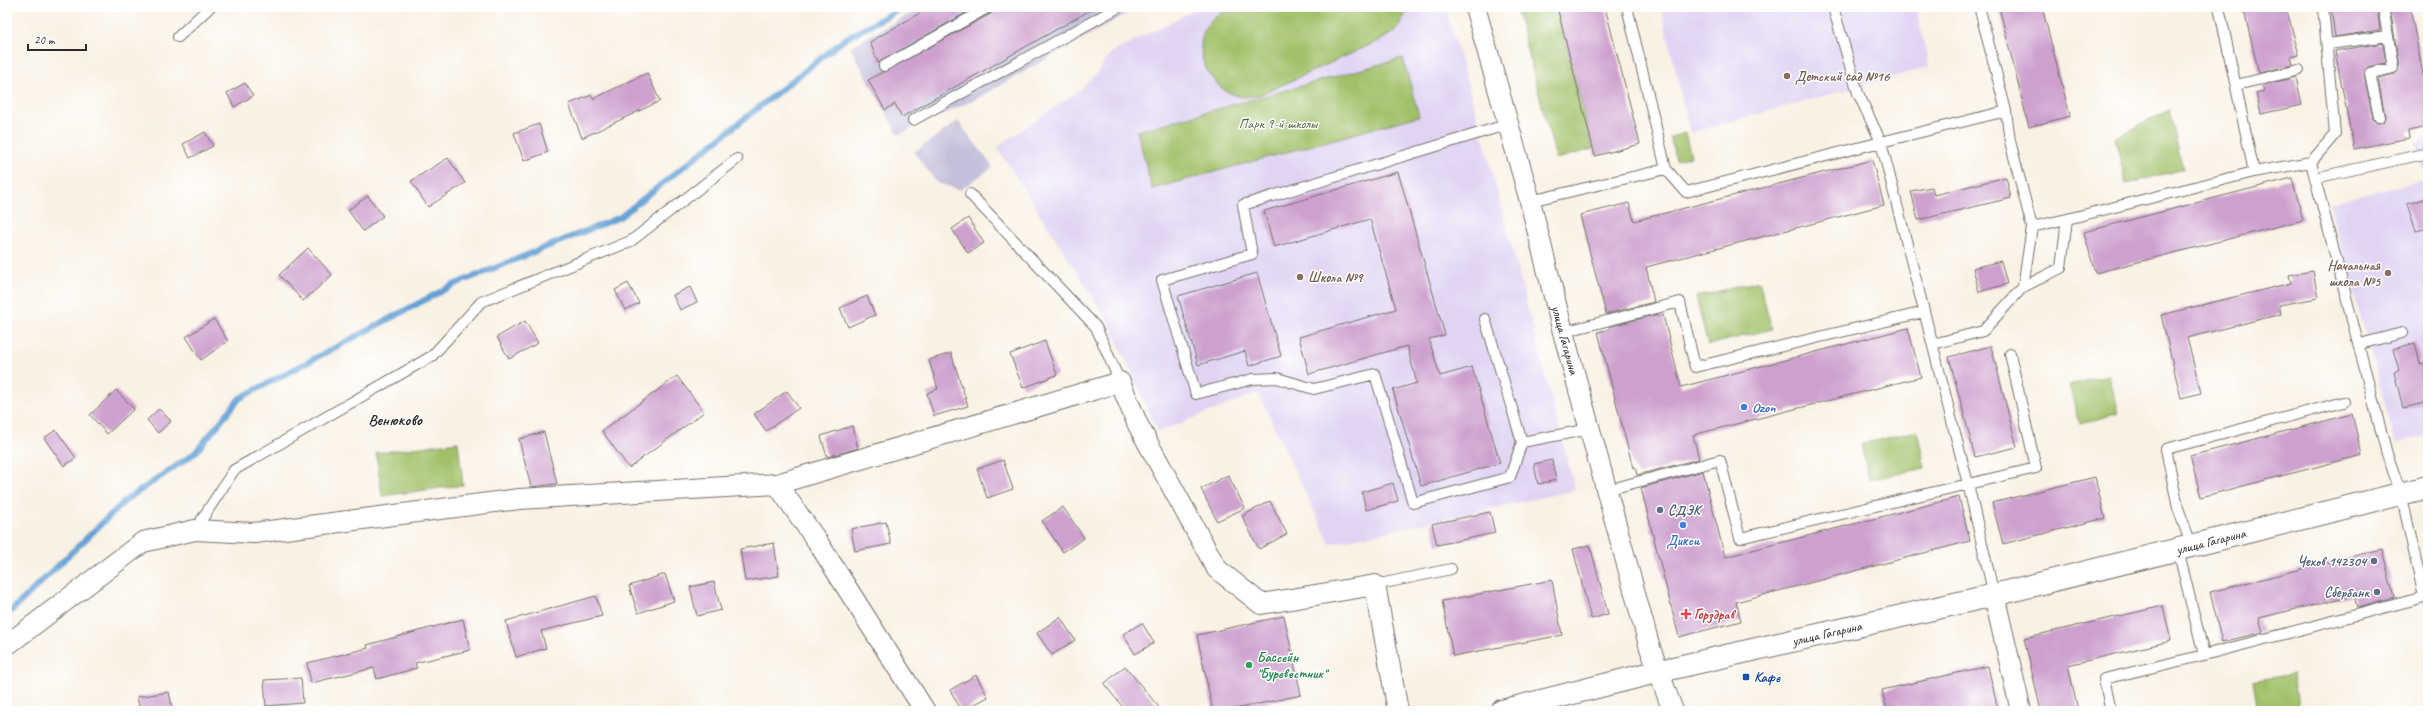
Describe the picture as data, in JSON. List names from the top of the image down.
{
  "streets": {
    "main road": ["улица Гагарина"]
  },
  "districts": ["Венюково"],
  "parks": ["Парк 9-й школы"],
  "places": {
    "other": [
      "Детский сад №16",
      "Начальная школа №5",
      "Школа №9",
      "Ozon",
      "СДЭК",
      "Дикси",
      "Чехов 142304",
      "Сбербанк",
      "Бассейн \"Буревестник\""
    ],
    "health": ["Горздрав"],
    "transit": ["Кафе"]
  },
  "scale_bar": "20 m"
}
